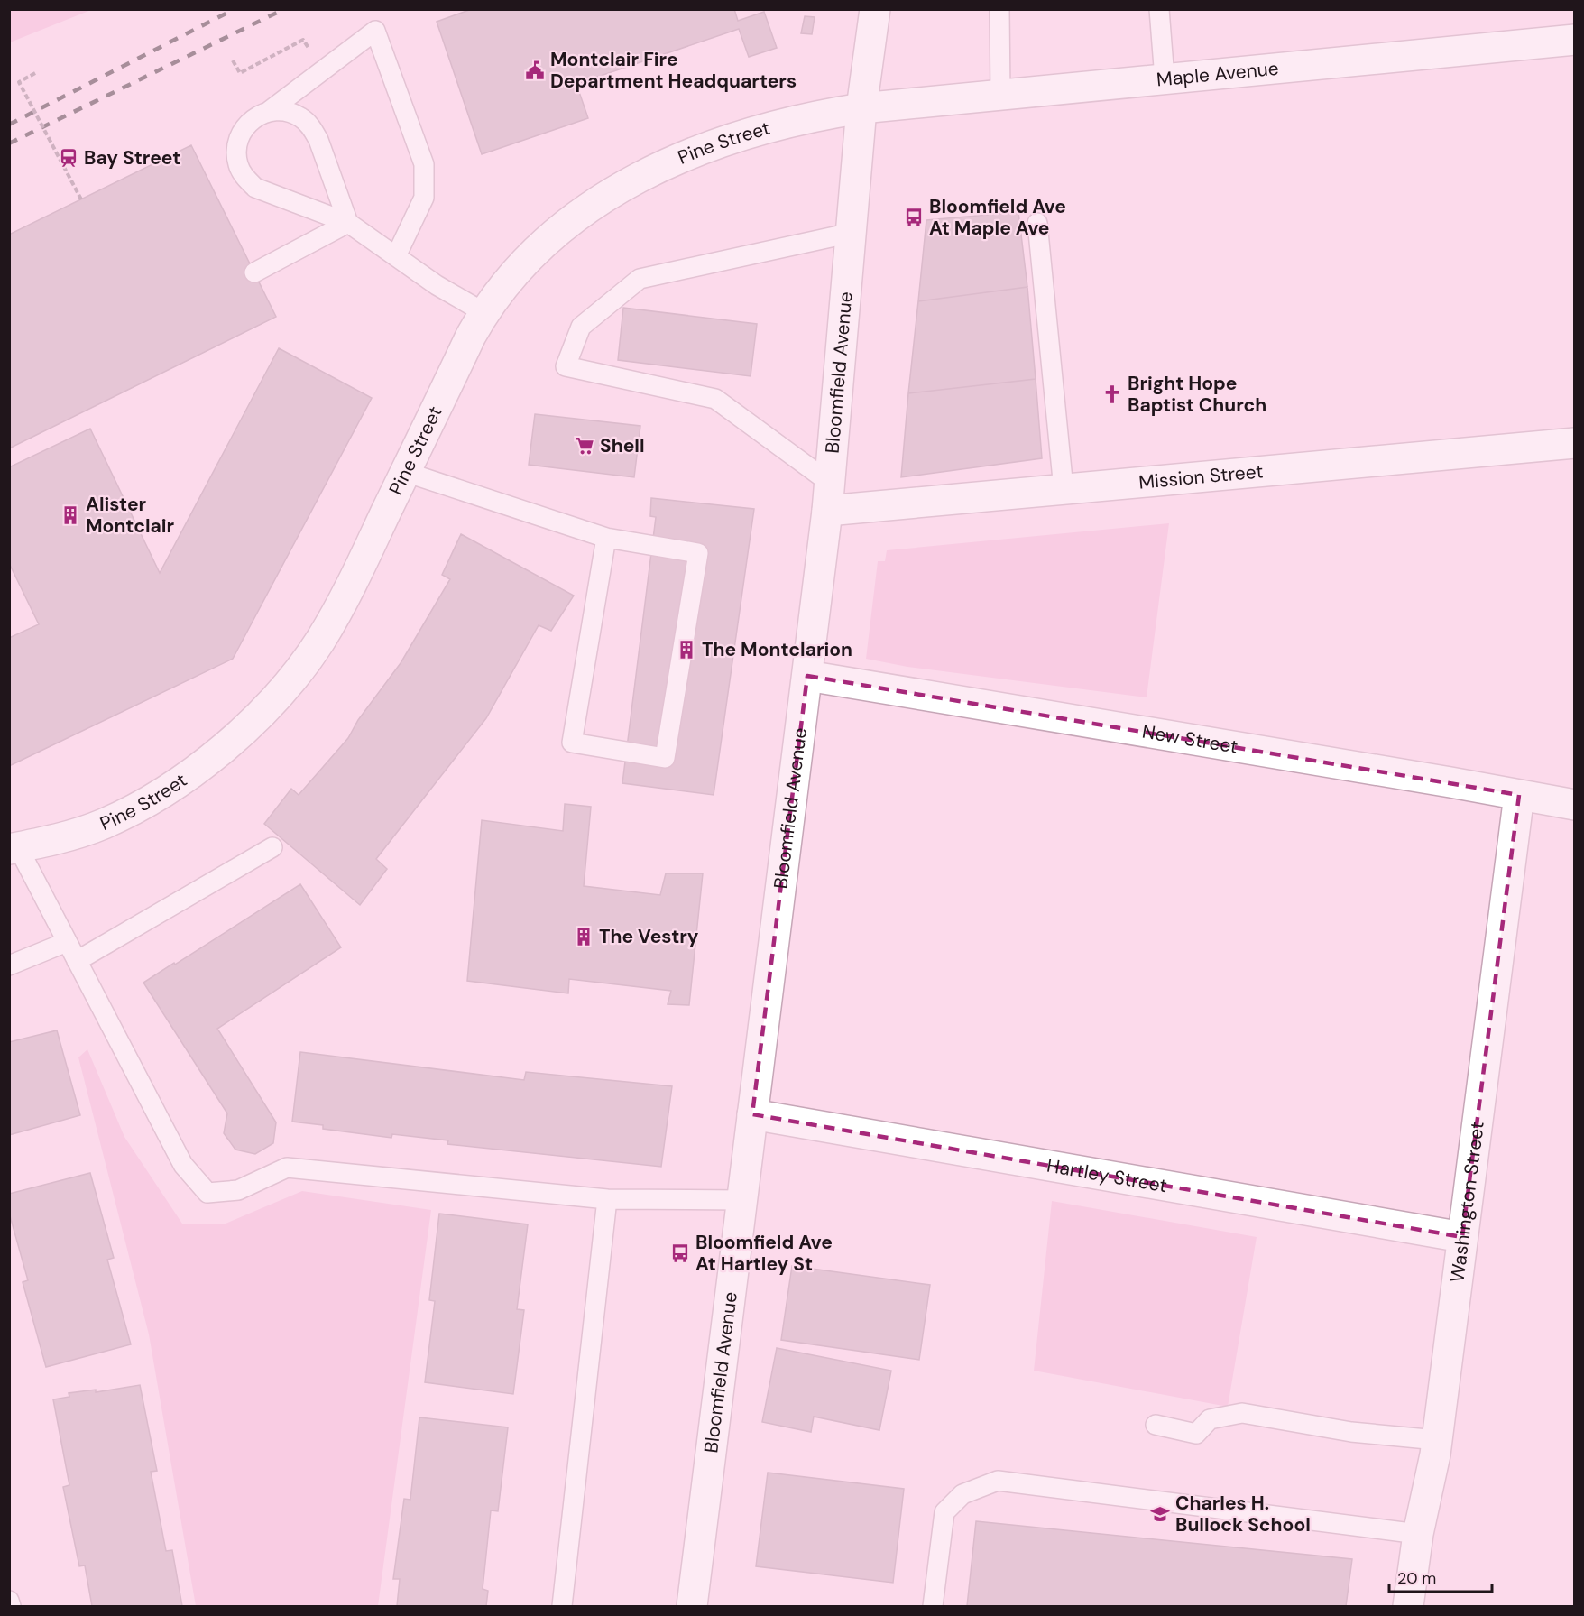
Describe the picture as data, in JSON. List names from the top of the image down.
{
  "streets": {
    "street": [
      "Maple Avenue",
      "Pine Street",
      "Bloomfield Avenue",
      "Mission Street",
      "New Street",
      "Hartley Street",
      "Washington Street"
    ]
  },
  "crossings": [
    ["Maple Avenue", "Pine Street"],
    ["Maple Avenue", "Bloomfield Avenue"],
    ["Pine Street", "Bloomfield Avenue"],
    ["Bloomfield Avenue", "Mission Street"],
    ["Bloomfield Avenue", "New Street"],
    ["Bloomfield Avenue", "Hartley Street"],
    ["New Street", "Washington Street"],
    ["Hartley Street", "Washington Street"]
  ],
  "places": {
    "public building": ["Montclair Fire Department Headquarters"],
    "station": ["Bay Street"],
    "bus stop": ["Bloomfield Ave At Maple Ave", "Bloomfield Ave At Hartley St"],
    "church": ["Bright Hope Baptist Church"],
    "supermarket": ["Shell"],
    "building": ["Alister Montclair", "The Montclarion", "The Vestry"],
    "school or university": ["Charles H. Bullock School"]
  },
  "scale_bar": "20 m"
}
